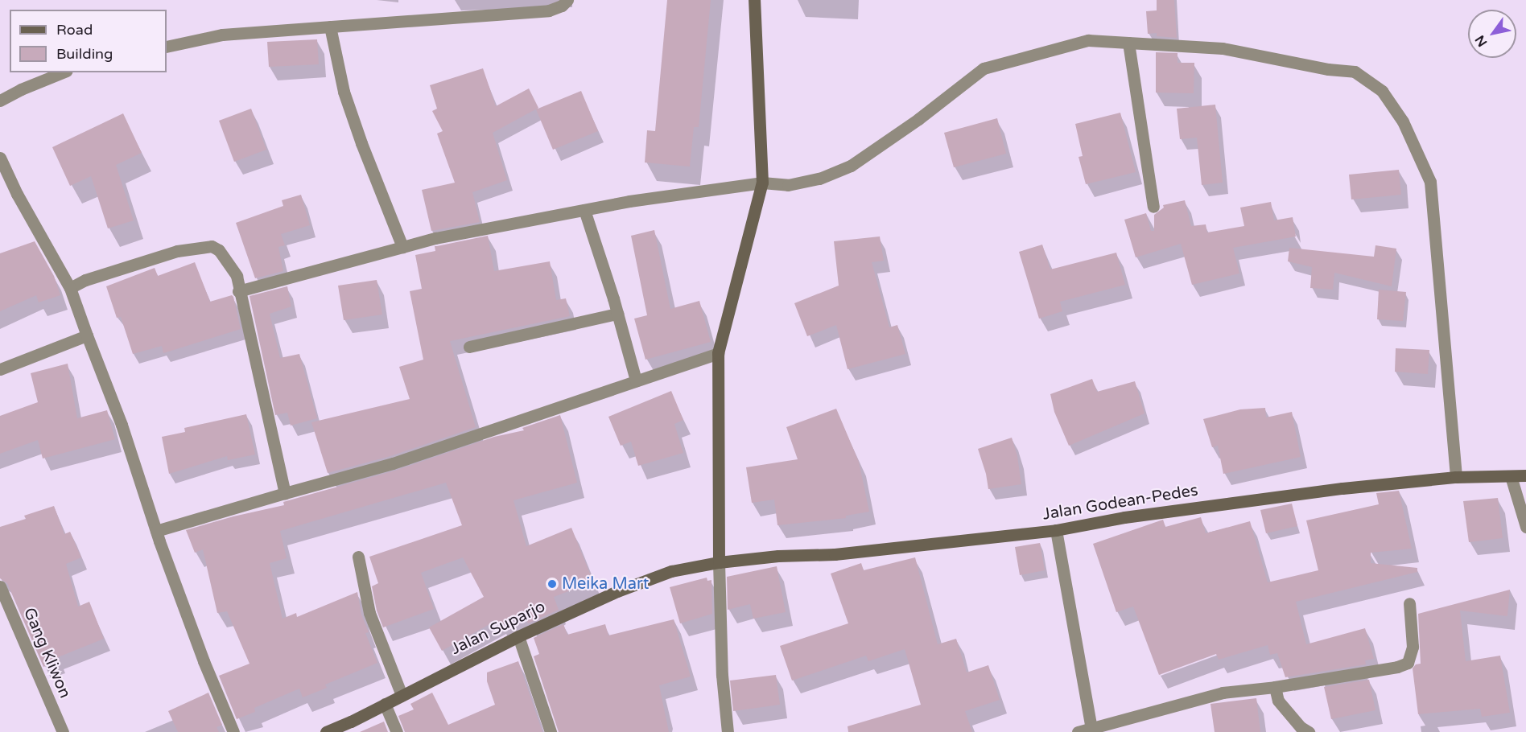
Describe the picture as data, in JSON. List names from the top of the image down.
{
  "streets": {
    "main road": ["Jalan Godean-Pedes", "Jalan Suparjo"],
    "street": ["Gang Kliwon"]
  },
  "crossings": [
    ["Jalan Godean-Pedes", "Jalan Suparjo"]
  ],
  "places": ["Meika Mart"],
  "legend": ["Road", "Building"],
  "north": "bottom left"
}
